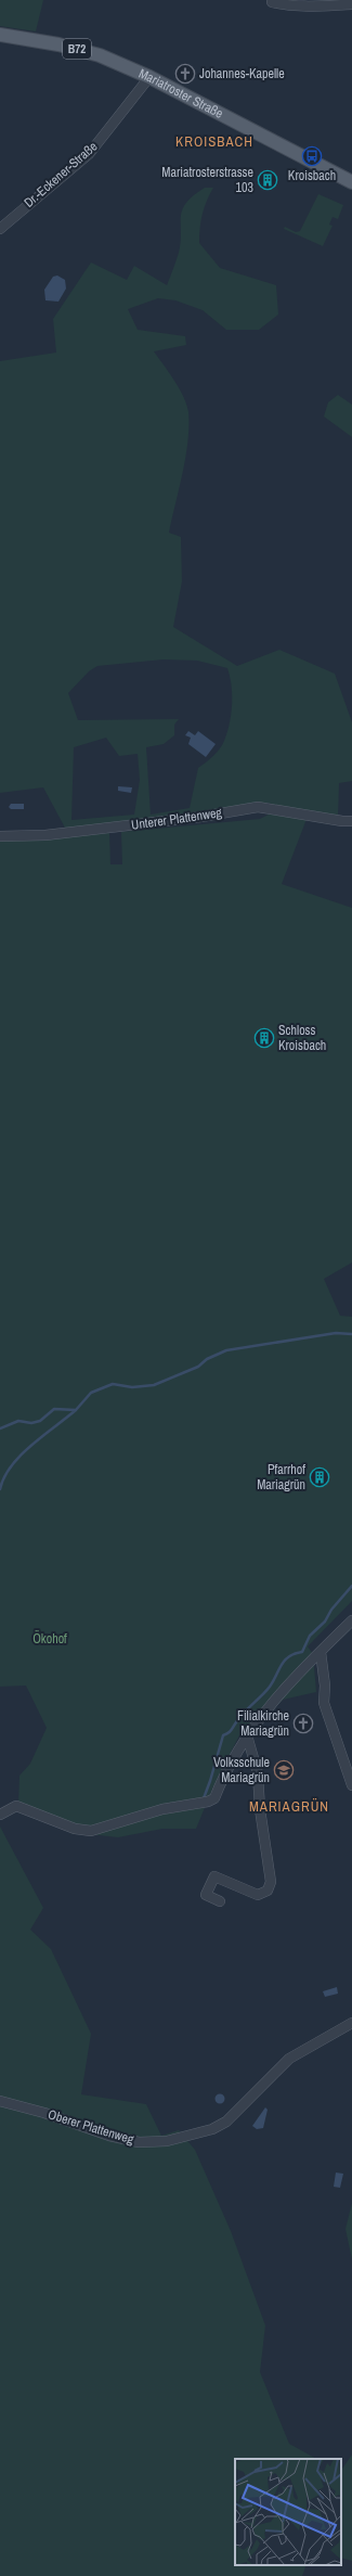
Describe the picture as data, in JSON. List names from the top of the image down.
{
  "streets": {
    "main road": ["B72", "Mariatroster Straße"],
    "street": ["Dr.-Eckener-Straße", "Unterer Plattenweg", "Oberer Plattenweg"]
  },
  "crossings": [
    ["Mariatroster Straße", "Dr.-Eckener-Straße"]
  ],
  "districts": ["KROISBACH", "MARIAGRÜN"],
  "parks": ["Ökohof"],
  "places": {
    "church": ["Johannes-Kapelle", "Filialkirche Mariagrün"],
    "bus stop": ["Kroisbach"],
    "building": ["Mariatrosterstrasse 103", "Schloss Kroisbach", "Pfarrhof Mariagrün"],
    "school or university": ["Volksschule Mariagrün"]
  }
}
